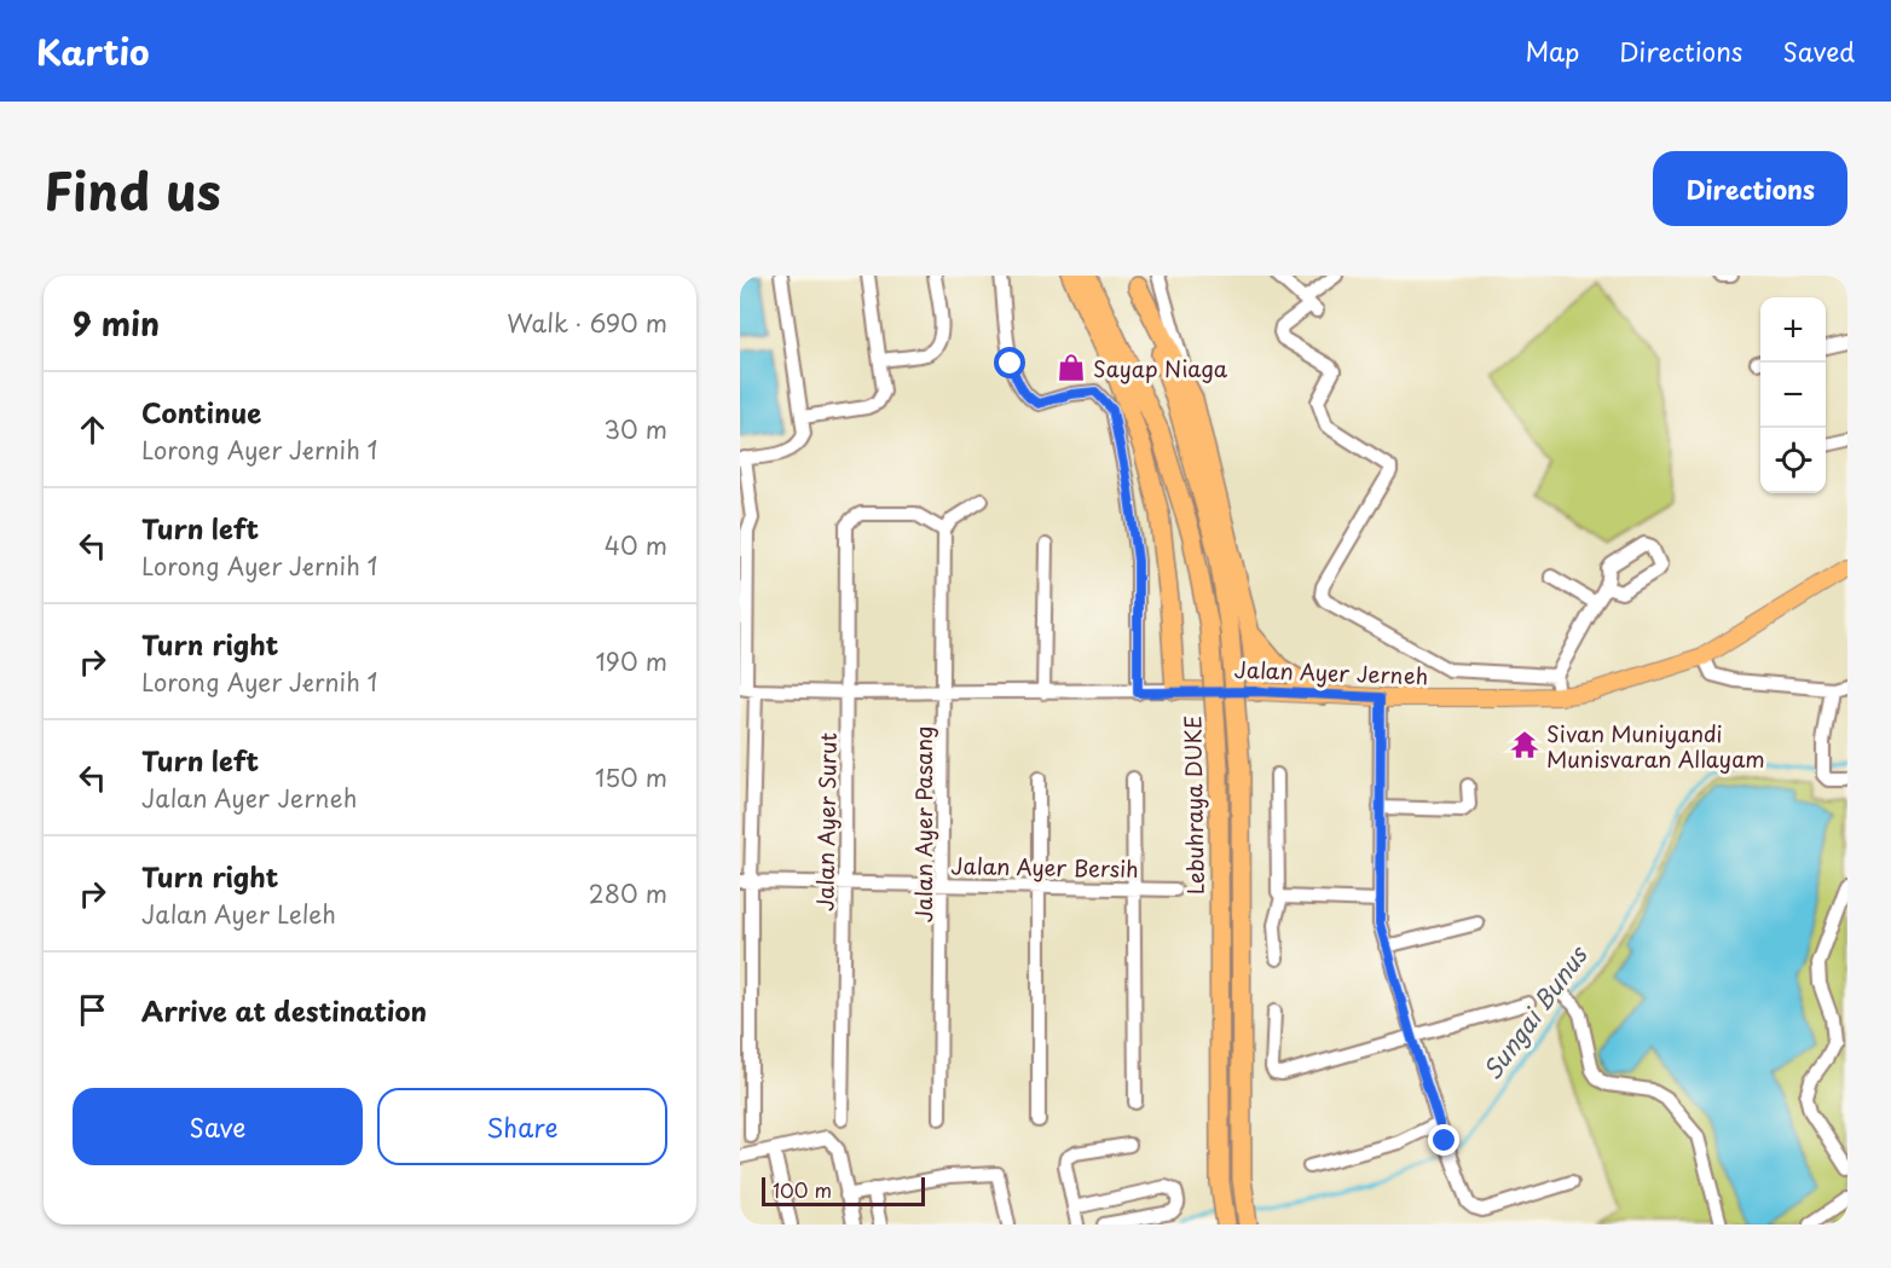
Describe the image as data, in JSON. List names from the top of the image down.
{
  "streets": {
    "highway": ["Lebuhraya DUKE"],
    "main road": ["Jalan Ayer Jerneh"],
    "street": ["Jalan Ayer Surut", "Jalan Ayer Pasang", "Jalan Ayer Bersih"]
  },
  "crossings": [
    ["Jalan Ayer Jerneh", "Jalan Ayer Surut"],
    ["Jalan Ayer Jerneh", "Jalan Ayer Pasang"],
    ["Jalan Ayer Surut", "Jalan Ayer Pasang"],
    ["Jalan Ayer Surut", "Jalan Ayer Bersih"],
    ["Jalan Ayer Pasang", "Jalan Ayer Bersih"]
  ],
  "water": ["Sungai Bunus"],
  "places": {
    "shop": ["Sayap Niaga"],
    "temple": ["Sivan Muniyandi Munisvaran Allayam"]
  },
  "scale_bar": "100 m",
  "page": {
    "header": "Kartio",
    "nav": ["Map", "Directions", "Saved"],
    "title": "Find us",
    "buttons": [
      "Directions",
      ["Save", "Share"]
    ],
    "heading": ["9 min", "Walk · 690 m"],
    "map_buttons": ["+", "−"],
    "list": [
      ["Continue", "Lorong Ayer Jernih 1", "30 m"],
      ["Turn left", "Lorong Ayer Jernih 1", "40 m"],
      ["Turn right", "Lorong Ayer Jernih 1", "190 m"],
      ["Turn left", "Jalan Ayer Jerneh", "150 m"],
      ["Turn right", "Jalan Ayer Leleh", "280 m"],
      "Arrive at destination"
    ],
    "scale": "100 m"
  }
}
